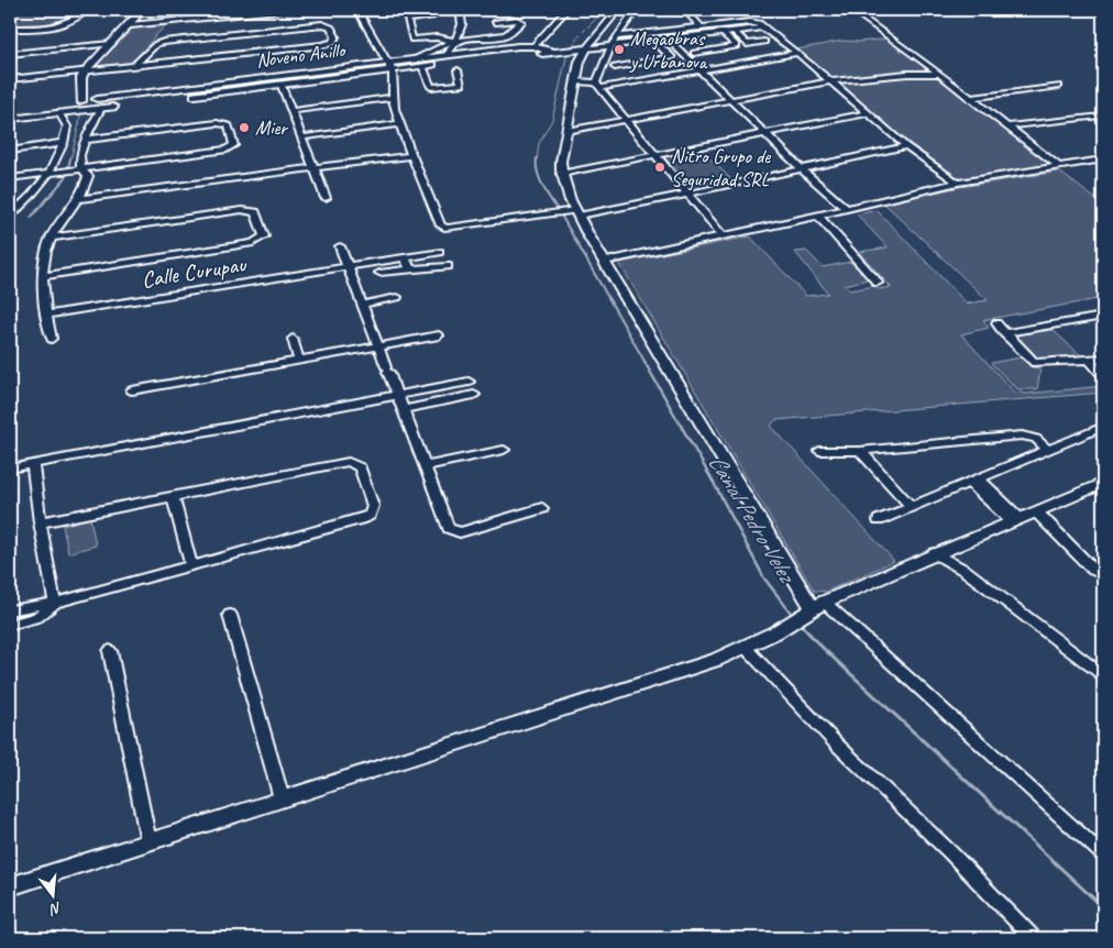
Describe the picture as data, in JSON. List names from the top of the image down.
{
  "streets": {
    "street": ["Noveno Anillo", "Calle Curupau"]
  },
  "water": ["Canal Pedro Velez"],
  "places": ["Megaobras y Urbanova", "Mier", "Nitro Grupo de Seguridad SRL"],
  "north": "bottom"
}
